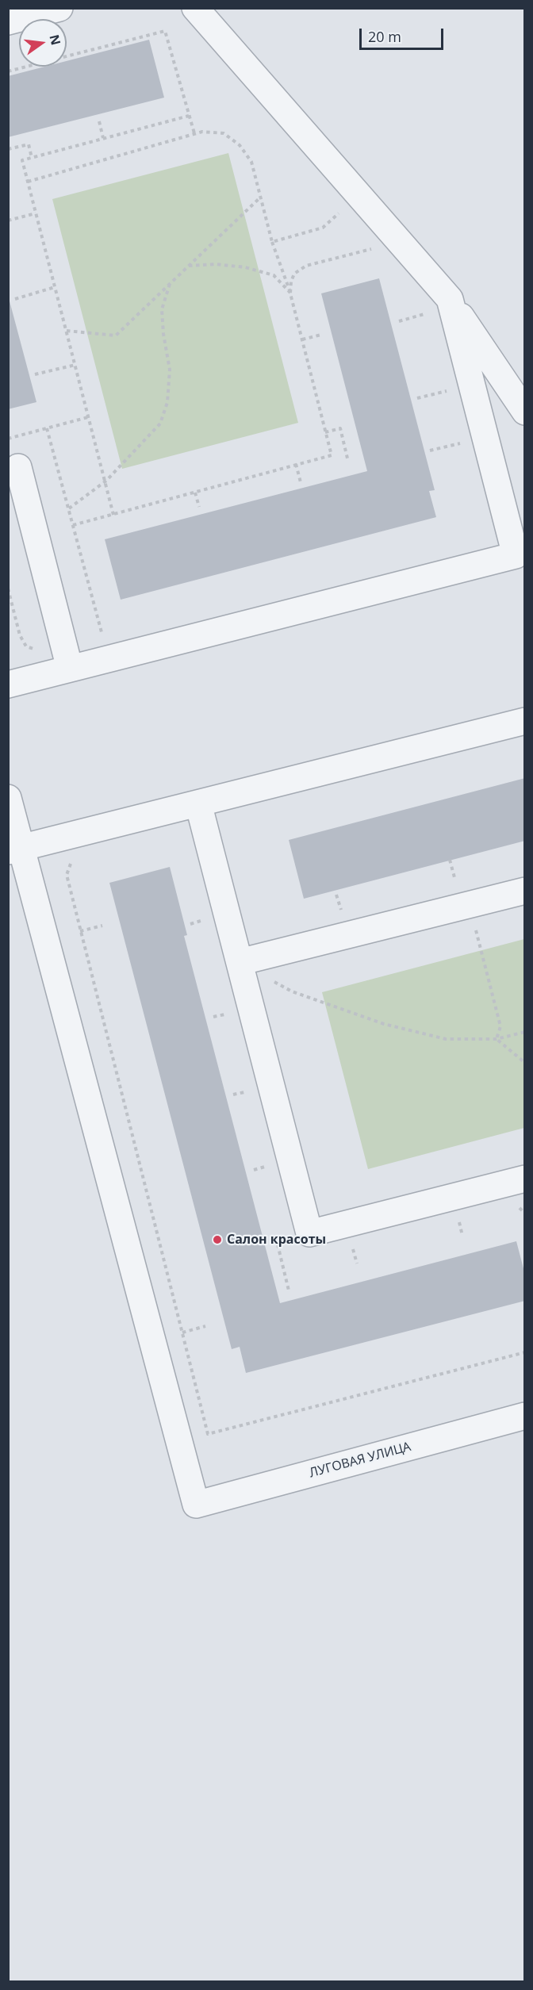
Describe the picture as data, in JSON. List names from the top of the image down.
{
  "streets": {
    "street": ["ЛУГОВАЯ УЛИЦА"]
  },
  "places": ["Салон красоты"],
  "scale_bar": "20 m",
  "north": "right"
}
